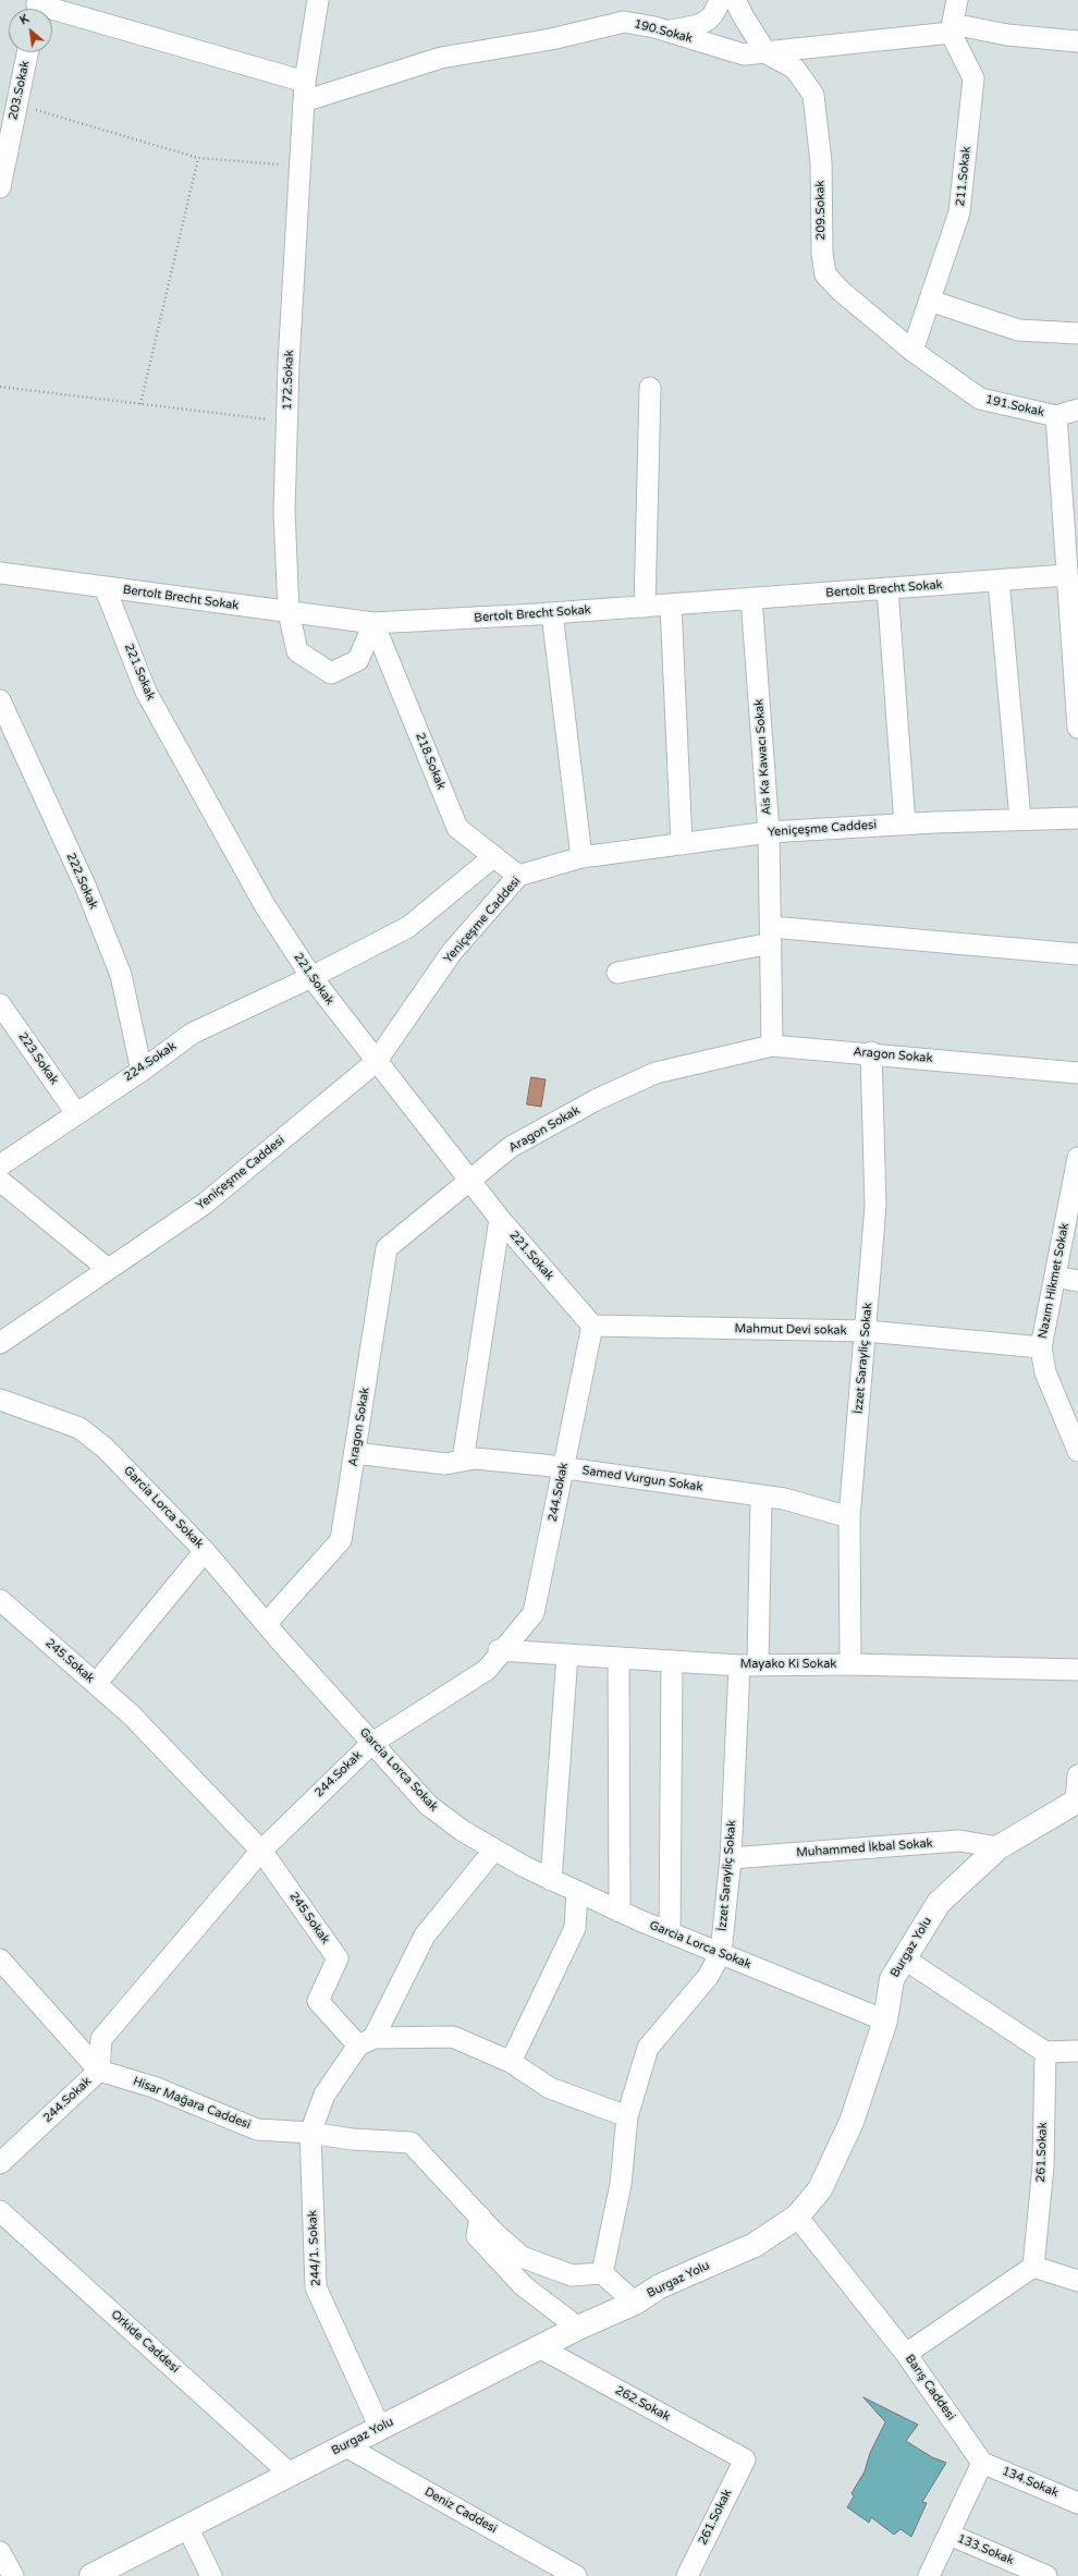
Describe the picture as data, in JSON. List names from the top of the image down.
{
  "streets": {
    "street": [
      "190.Sokak",
      "203.Sokak",
      "211.Sokak",
      "209.Sokak",
      "172.Sokak",
      "191.Sokak",
      "Bertolt Brecht Sokak",
      "221.Sokak",
      "Ais Ka Kawacı Sokak",
      "218.Sokak",
      "Yeniçeşme Caddesi",
      "222.Sokak",
      "Aragon Sokak",
      "223.Sokak",
      "224.Sokak",
      "Nazım Hikmet Sokak",
      "Mahmut Devi sokak",
      "İzzet Sarayliç Sokak",
      "Samed Vurgun Sokak",
      "244.Sokak",
      "Garcia Lorca Sokak",
      "245.Sokak",
      "Mayako Ki Sokak",
      "Muhammed İkbal Sokak",
      "Burgaz Yolu",
      "Hisar Mağara Caddesi",
      "261.Sokak",
      "244/1. Sokak",
      "Orkide Caddesi",
      "Barış Caddesi",
      "262.Sokak",
      "134.Sokak",
      "Deniz Caddesi",
      "133.Sokak"
    ]
  },
  "crossings": [
    ["190.Sokak", "211.Sokak"],
    ["190.Sokak", "209.Sokak"],
    ["190.Sokak", "172.Sokak"],
    ["211.Sokak", "209.Sokak"],
    ["211.Sokak", "191.Sokak"],
    ["209.Sokak", "191.Sokak"],
    ["172.Sokak", "Bertolt Brecht Sokak"],
    ["172.Sokak", "218.Sokak"],
    ["Bertolt Brecht Sokak", "221.Sokak"],
    ["Bertolt Brecht Sokak", "Ais Ka Kawacı Sokak"],
    ["Bertolt Brecht Sokak", "218.Sokak"],
    ["221.Sokak", "Yeniçeşme Caddesi"],
    ["221.Sokak", "Aragon Sokak"],
    ["221.Sokak", "224.Sokak"],
    ["221.Sokak", "Mahmut Devi sokak"],
    ["221.Sokak", "244.Sokak"],
    ["Ais Ka Kawacı Sokak", "Yeniçeşme Caddesi"],
    ["Ais Ka Kawacı Sokak", "Aragon Sokak"],
    ["218.Sokak", "Yeniçeşme Caddesi"],
    ["218.Sokak", "224.Sokak"],
    ["222.Sokak", "224.Sokak"],
    ["Aragon Sokak", "İzzet Sarayliç Sokak"],
    ["Aragon Sokak", "Samed Vurgun Sokak"],
    ["Aragon Sokak", "Garcia Lorca Sokak"],
    ["223.Sokak", "224.Sokak"],
    ["Nazım Hikmet Sokak", "Mahmut Devi sokak"],
    ["Mahmut Devi sokak", "İzzet Sarayliç Sokak"],
    ["Mahmut Devi sokak", "244.Sokak"],
    ["İzzet Sarayliç Sokak", "Samed Vurgun Sokak"],
    ["İzzet Sarayliç Sokak", "Garcia Lorca Sokak"],
    ["İzzet Sarayliç Sokak", "Mayako Ki Sokak"],
    ["İzzet Sarayliç Sokak", "Muhammed İkbal Sokak"],
    ["İzzet Sarayliç Sokak", "Hisar Mağara Caddesi"],
    ["Samed Vurgun Sokak", "244.Sokak"],
    ["244.Sokak", "Garcia Lorca Sokak"],
    ["244.Sokak", "245.Sokak"],
    ["244.Sokak", "Mayako Ki Sokak"],
    ["244.Sokak", "Hisar Mağara Caddesi"],
    ["Garcia Lorca Sokak", "Burgaz Yolu"],
    ["Muhammed İkbal Sokak", "Burgaz Yolu"],
    ["Burgaz Yolu", "244/1. Sokak"],
    ["Burgaz Yolu", "Orkide Caddesi"],
    ["Burgaz Yolu", "Barış Caddesi"],
    ["Burgaz Yolu", "262.Sokak"],
    ["Burgaz Yolu", "Deniz Caddesi"],
    ["Hisar Mağara Caddesi", "244/1. Sokak"],
    ["261.Sokak", "262.Sokak"],
    ["Barış Caddesi", "134.Sokak"]
  ],
  "north": "top left"
}
